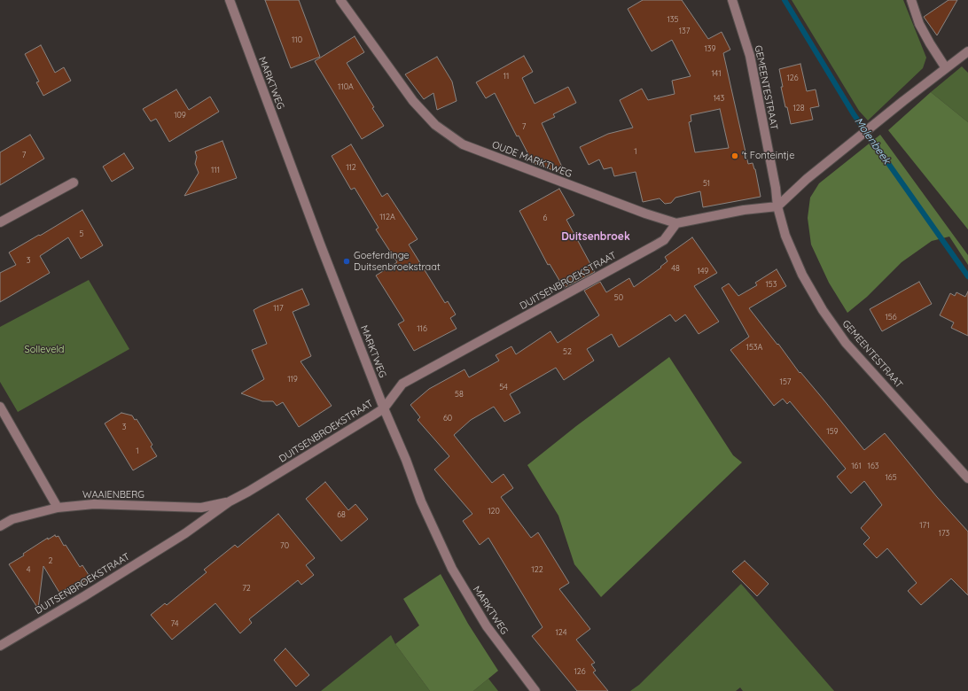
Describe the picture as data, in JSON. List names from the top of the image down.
{
  "streets": {
    "street": [
      "MARKTWEG",
      "GEMEENTESTRAAT",
      "OUDE MARKTWEG",
      "DUITSENBROEKSTRAAT",
      "WAAIENBERG"
    ]
  },
  "crossings": [
    ["MARKTWEG", "DUITSENBROEKSTRAAT"],
    ["GEMEENTESTRAAT", "OUDE MARKTWEG"],
    ["OUDE MARKTWEG", "DUITSENBROEKSTRAAT"],
    ["DUITSENBROEKSTRAAT", "WAAIENBERG"]
  ],
  "districts": ["Duitsenbroek"],
  "water": ["Molenbeek"],
  "parks": ["Solleveld"],
  "places": ["'t Fonteintje", "Goeferdinge Duitsenbroekstraat"],
  "house_numbers": [
    "135",
    "137",
    "110",
    "139",
    "141",
    "11",
    "126",
    "110A",
    "143",
    "128",
    "109",
    "7",
    "1",
    "7",
    "112",
    "111",
    "51",
    "112A",
    "6",
    "5",
    "3",
    "48",
    "149",
    "153",
    "50",
    "117",
    "156",
    "116",
    "153A",
    "52",
    "119",
    "157",
    "54",
    "58",
    "60",
    "3",
    "159",
    "1",
    "161",
    "163",
    "165",
    "120",
    "68",
    "171",
    "173",
    "70",
    "2",
    "4",
    "122",
    "72",
    "74",
    "124",
    "126"
  ]
}
